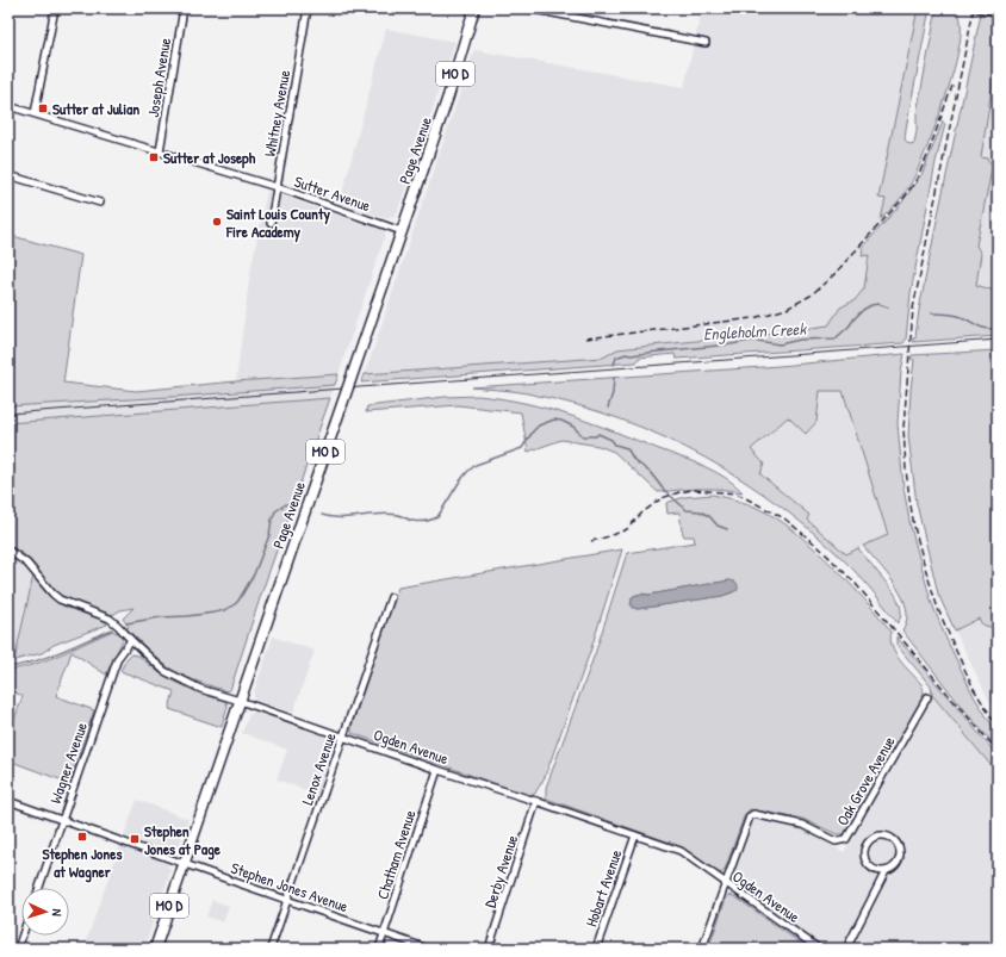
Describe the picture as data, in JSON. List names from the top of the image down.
{
  "streets": {
    "main road": ["MO D", "Page Avenue"],
    "street": [
      "Joseph Avenue",
      "Whitney Avenue",
      "Sutter Avenue",
      "Ogden Avenue",
      "Wagner Avenue",
      "Lenox Avenue",
      "Oak Grove Avenue",
      "Chatham Avenue",
      "Derby Avenue",
      "Stephen Jones Avenue",
      "Hobart Avenue"
    ]
  },
  "crossings": [
    ["Joseph Avenue", "Sutter Avenue"],
    ["Whitney Avenue", "Sutter Avenue"],
    ["Page Avenue", "Sutter Avenue"],
    ["Page Avenue", "Ogden Avenue"],
    ["Page Avenue", "Stephen Jones Avenue"],
    ["Ogden Avenue", "Wagner Avenue"],
    ["Ogden Avenue", "Lenox Avenue"],
    ["Ogden Avenue", "Oak Grove Avenue"],
    ["Ogden Avenue", "Chatham Avenue"],
    ["Ogden Avenue", "Derby Avenue"],
    ["Ogden Avenue", "Hobart Avenue"],
    ["Wagner Avenue", "Stephen Jones Avenue"],
    ["Lenox Avenue", "Stephen Jones Avenue"],
    ["Chatham Avenue", "Stephen Jones Avenue"]
  ],
  "water": ["Engleholm Creek"],
  "places": {
    "transit": [
      "Sutter at Julian",
      "Sutter at Joseph",
      "Stephen Jones at Wagner",
      "Stephen Jones at Page"
    ],
    "other": ["Saint Louis County Fire Academy"]
  },
  "north": "right"
}
